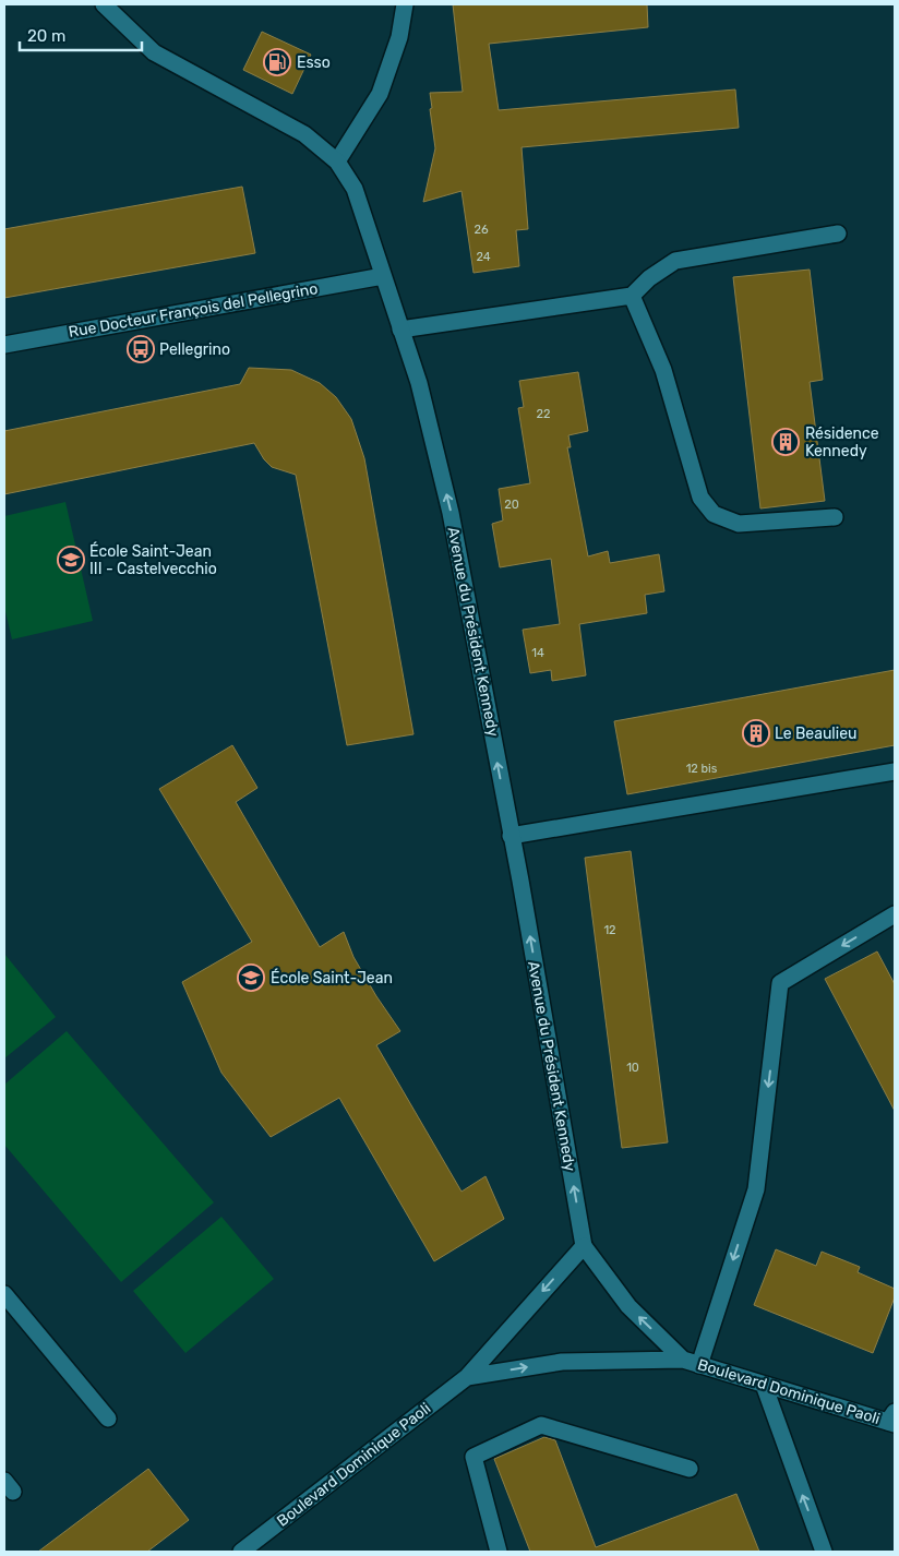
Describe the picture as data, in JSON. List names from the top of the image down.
{
  "streets": {
    "street": ["Rue Docteur François del Pellegrino", "Avenue du Président Kennedy", "Boulevard Dominique Paoli"]
  },
  "crossings": [
    ["Rue Docteur François del Pellegrino", "Avenue du Président Kennedy"],
    ["Avenue du Président Kennedy", "Boulevard Dominique Paoli"]
  ],
  "one_way": ["Avenue du Président Kennedy"],
  "places": {
    "fuel station": ["Esso"],
    "bus stop": ["Pellegrino"],
    "building": ["Résidence Kennedy", "Le Beaulieu"],
    "school or university": ["École Saint-Jean III - Castelvecchio", "École Saint-Jean"]
  },
  "house_numbers": [
    "26",
    "24",
    "22",
    "20",
    "14",
    "12 bis",
    "12",
    "10"
  ],
  "scale_bar": "20 m"
}
